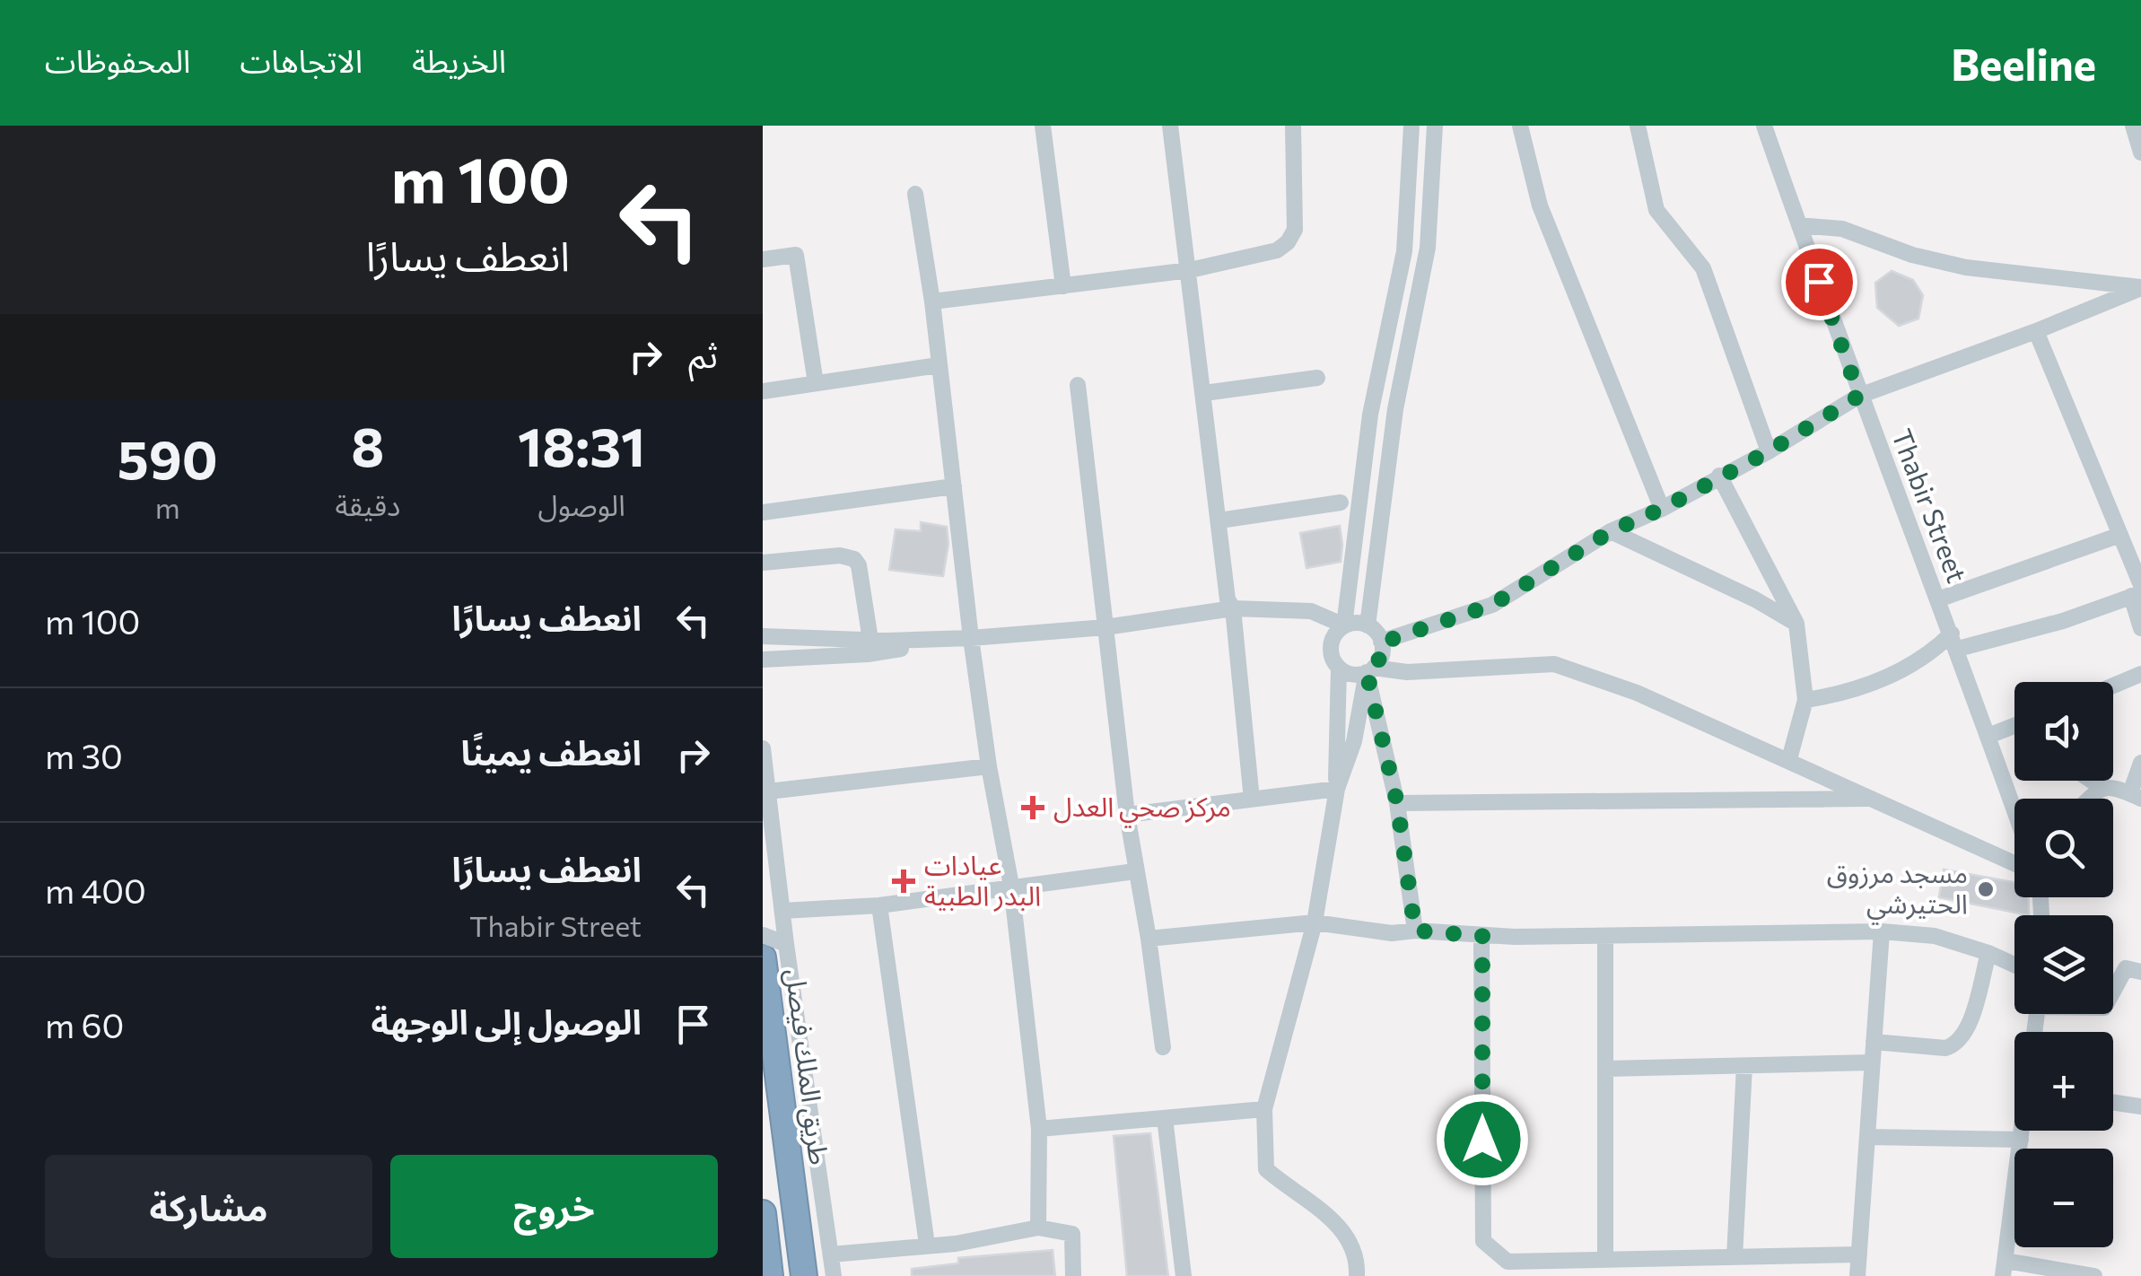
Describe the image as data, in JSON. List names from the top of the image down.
{
  "streets": {
    "highway": ["طريق الملك فيصل"],
    "street": ["Thabir Street"]
  },
  "places": {
    "health": ["مركز صحي العدل", "عيادات البدر الطبية"],
    "other": ["مسجد مرزوق الحتيرشي"]
  },
  "page": {
    "header": "Beeline",
    "nav": ["الخريطة", "الاتجاهات", "المحفوظات"],
    "turn": ["100 m", "انعطف يسارًا"],
    "then": "ثم",
    "eta": [
      "18:31",
      "الوصول",
      "8",
      "دقيقة",
      "590",
      "m"
    ],
    "list": [
      {
        "name": "انعطف يسارًا",
        "value": "100 m"
      },
      {
        "name": "انعطف يمينًا",
        "value": "30 m"
      },
      {
        "name": "انعطف يسارًا",
        "note": "Thabir Street",
        "value": "400 m"
      },
      {
        "name": "الوصول إلى الوجهة",
        "value": "60 m"
      }
    ],
    "map_buttons": ["+", "−"],
    "buttons": ["خروج", "مشاركة"]
  }
}
